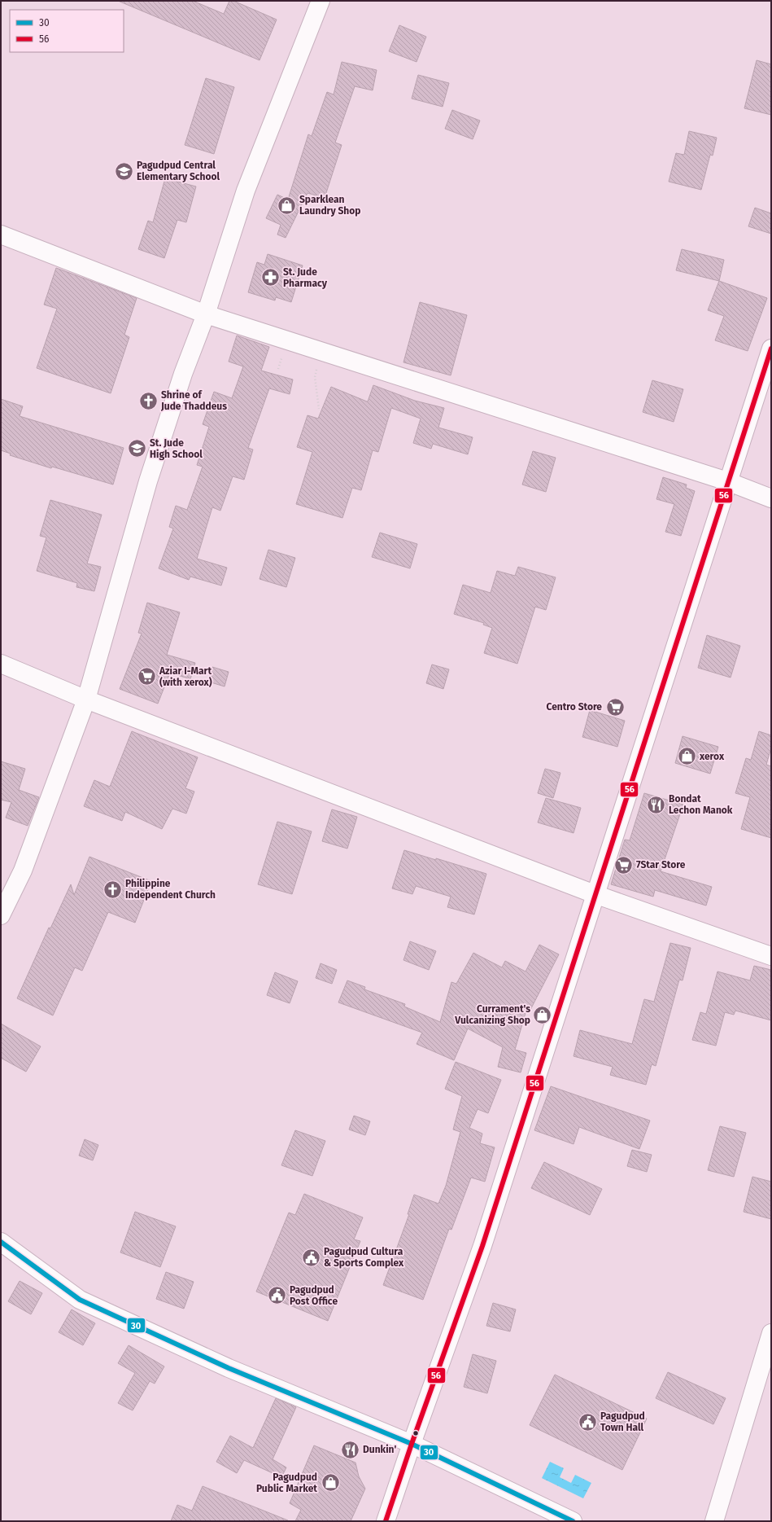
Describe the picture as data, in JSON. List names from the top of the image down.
{
  "places": {
    "school or university": ["Pagudpud Central Elementary School", "St. Jude High School"],
    "shop": [
      "Sparklean Laundry Shop",
      "xerox",
      "Currament's Vulcanizing Shop",
      "Pagudpud Public Market"
    ],
    "pharmacy": ["St. Jude Pharmacy"],
    "church": ["Shrine of Jude Thaddeus", "Philippine Independent Church"],
    "supermarket": ["Aziar I-Mart (with xerox)", "Centro Store", "7Star Store"],
    "restaurant": ["Bondat Lechon Manok", "Dunkin'"],
    "public building": ["Pagudpud Cultura & Sports Complex", "Pagudpud Post Office", "Pagudpud Town Hall"]
  },
  "lines": ["transit line 56", "transit line 30"],
  "legend": ["30", "56"]
}
